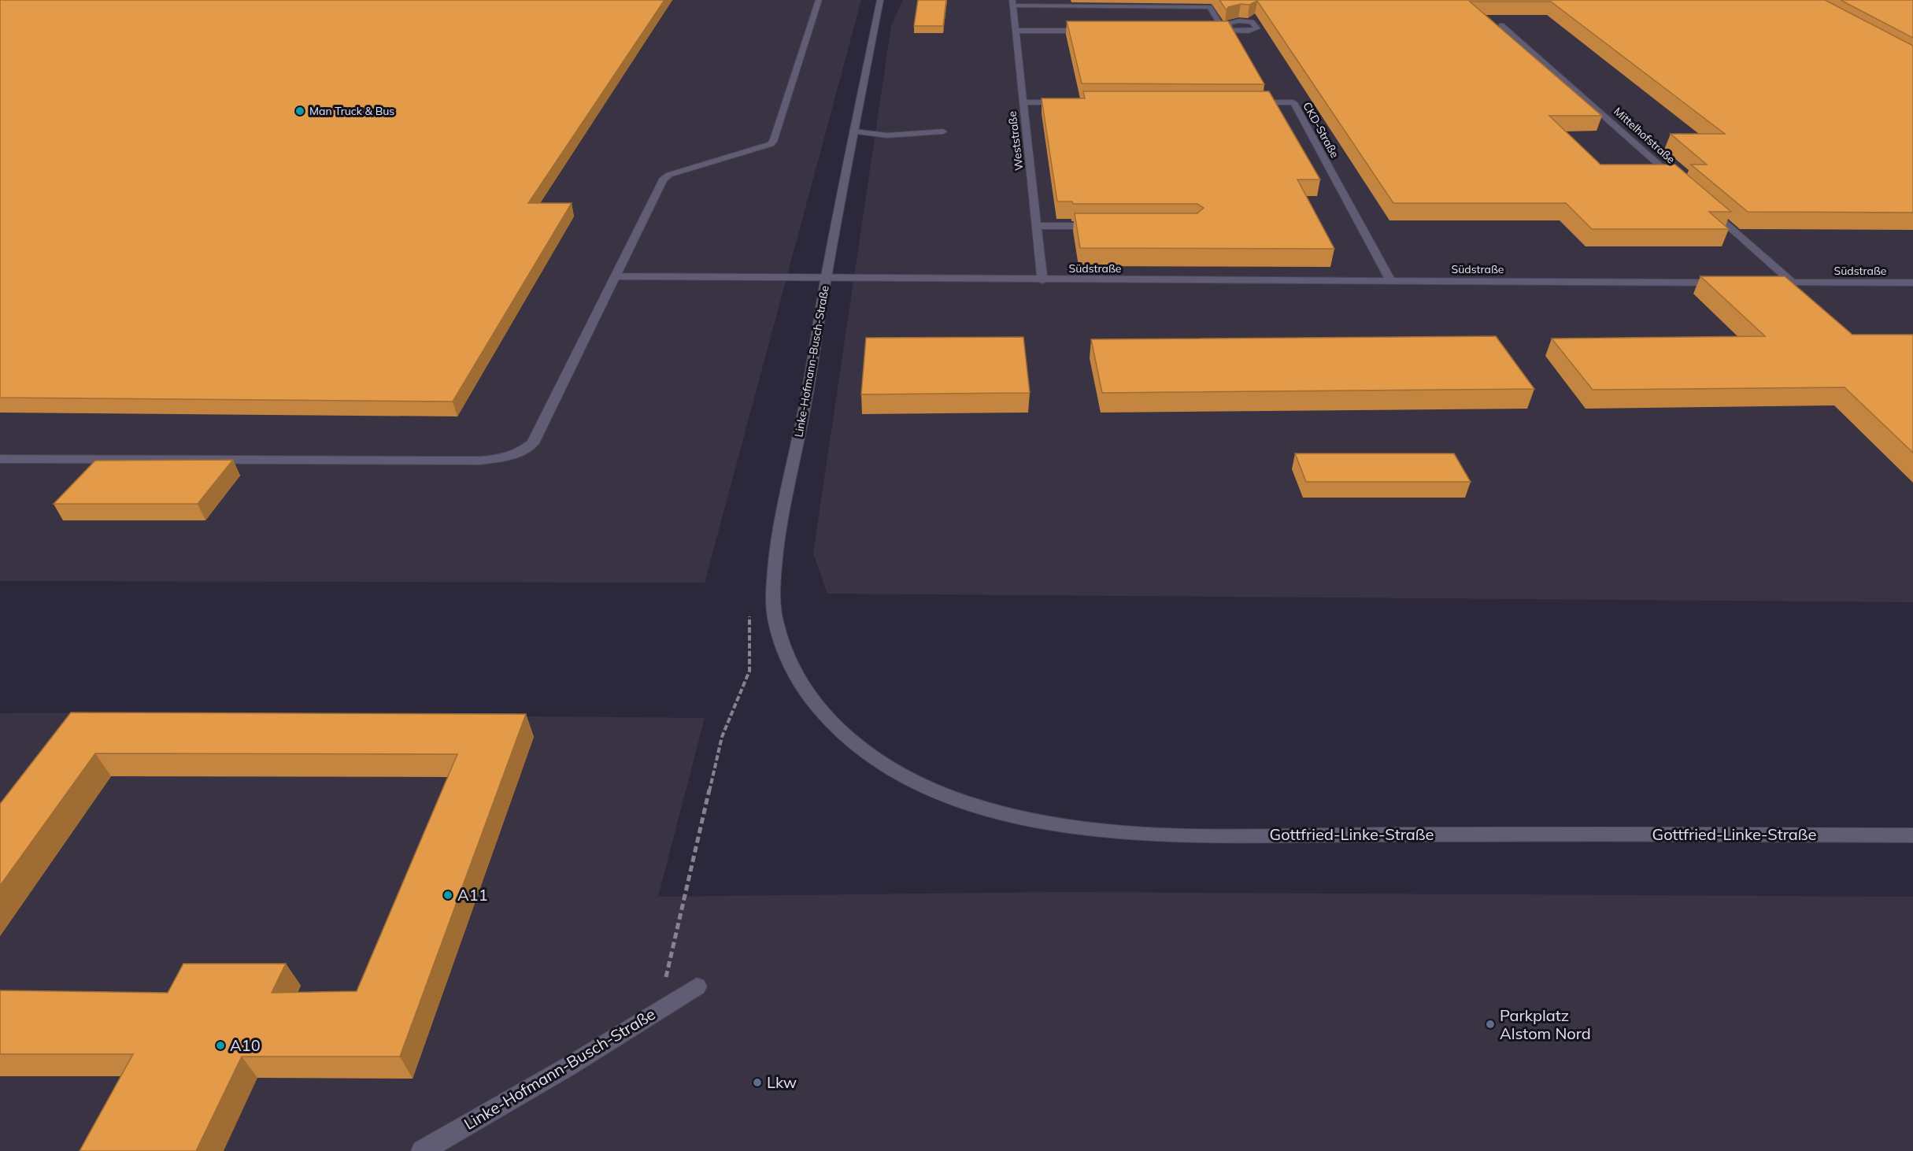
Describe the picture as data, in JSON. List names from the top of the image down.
{
  "streets": {
    "street": [
      "CKD-Straße",
      "Mittelhofstraße",
      "Weststraße",
      "Südstraße",
      "Linke-Hofmann-Busch-Straße",
      "Gottfried-Linke-Straße"
    ]
  },
  "crossings": [
    ["CKD-Straße", "Südstraße"],
    ["Weststraße", "Südstraße"],
    ["Südstraße", "Linke-Hofmann-Busch-Straße"],
    ["Linke-Hofmann-Busch-Straße", "Gottfried-Linke-Straße"]
  ],
  "places": [
    "Man Truck & Bus",
    "A11",
    "Parkplatz Alstom Nord",
    "A10",
    "Lkw"
  ]
}
